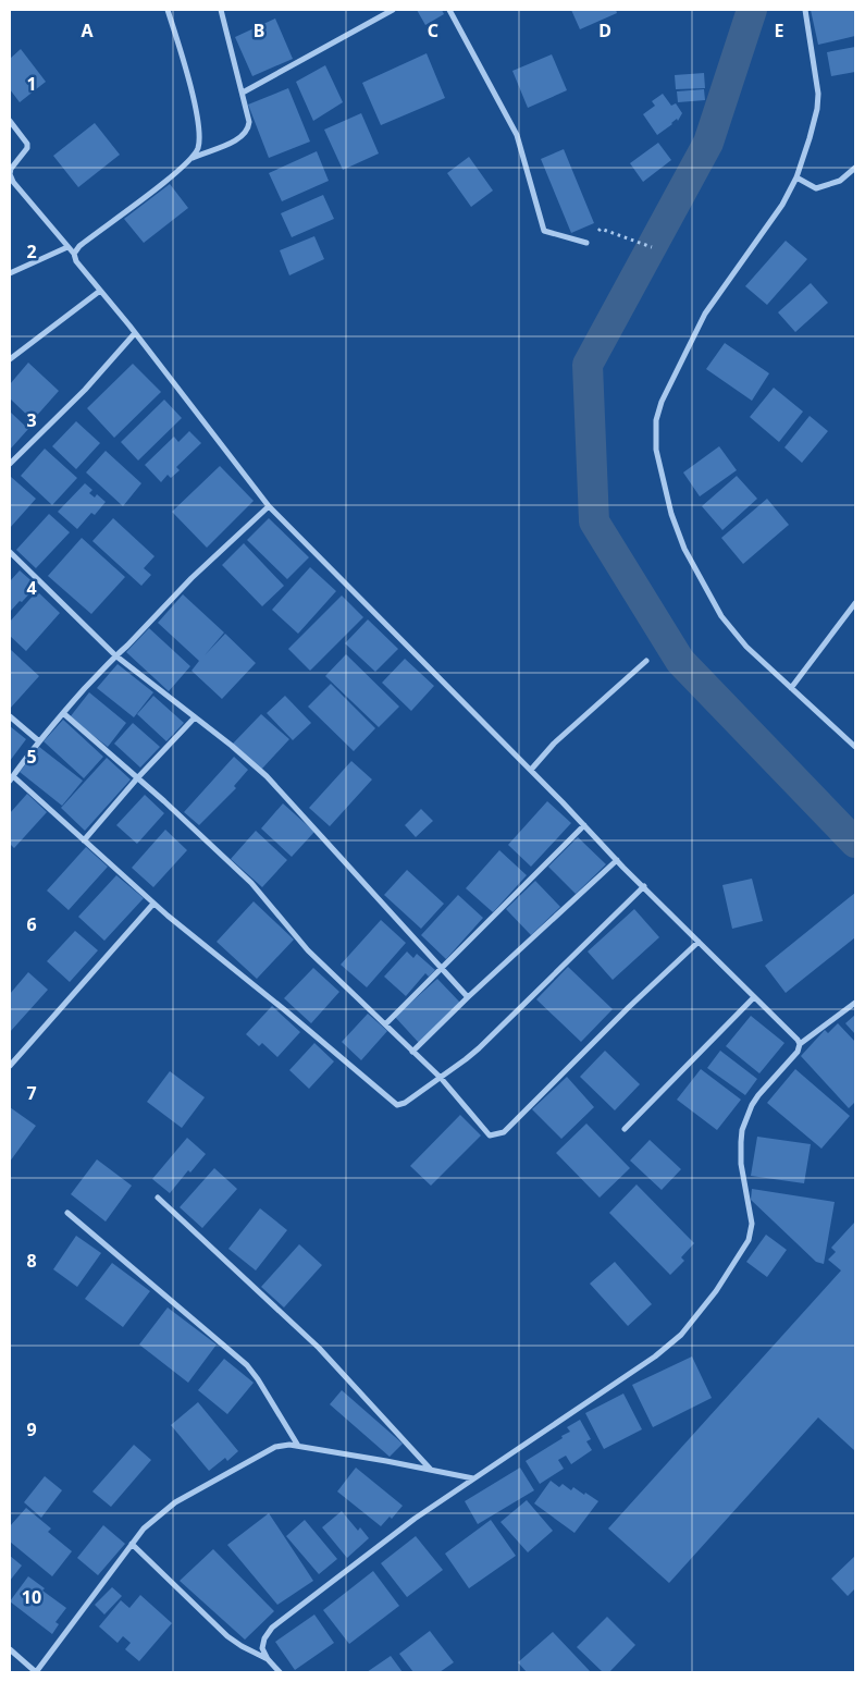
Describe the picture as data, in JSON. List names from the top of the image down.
{
  "grid": {
    "columns": [
      "A",
      "B",
      "C",
      "D",
      "E"
    ],
    "rows": [
      "1",
      "2",
      "3",
      "4",
      "5",
      "6",
      "7",
      "8",
      "9",
      "10"
    ]
  }
}
